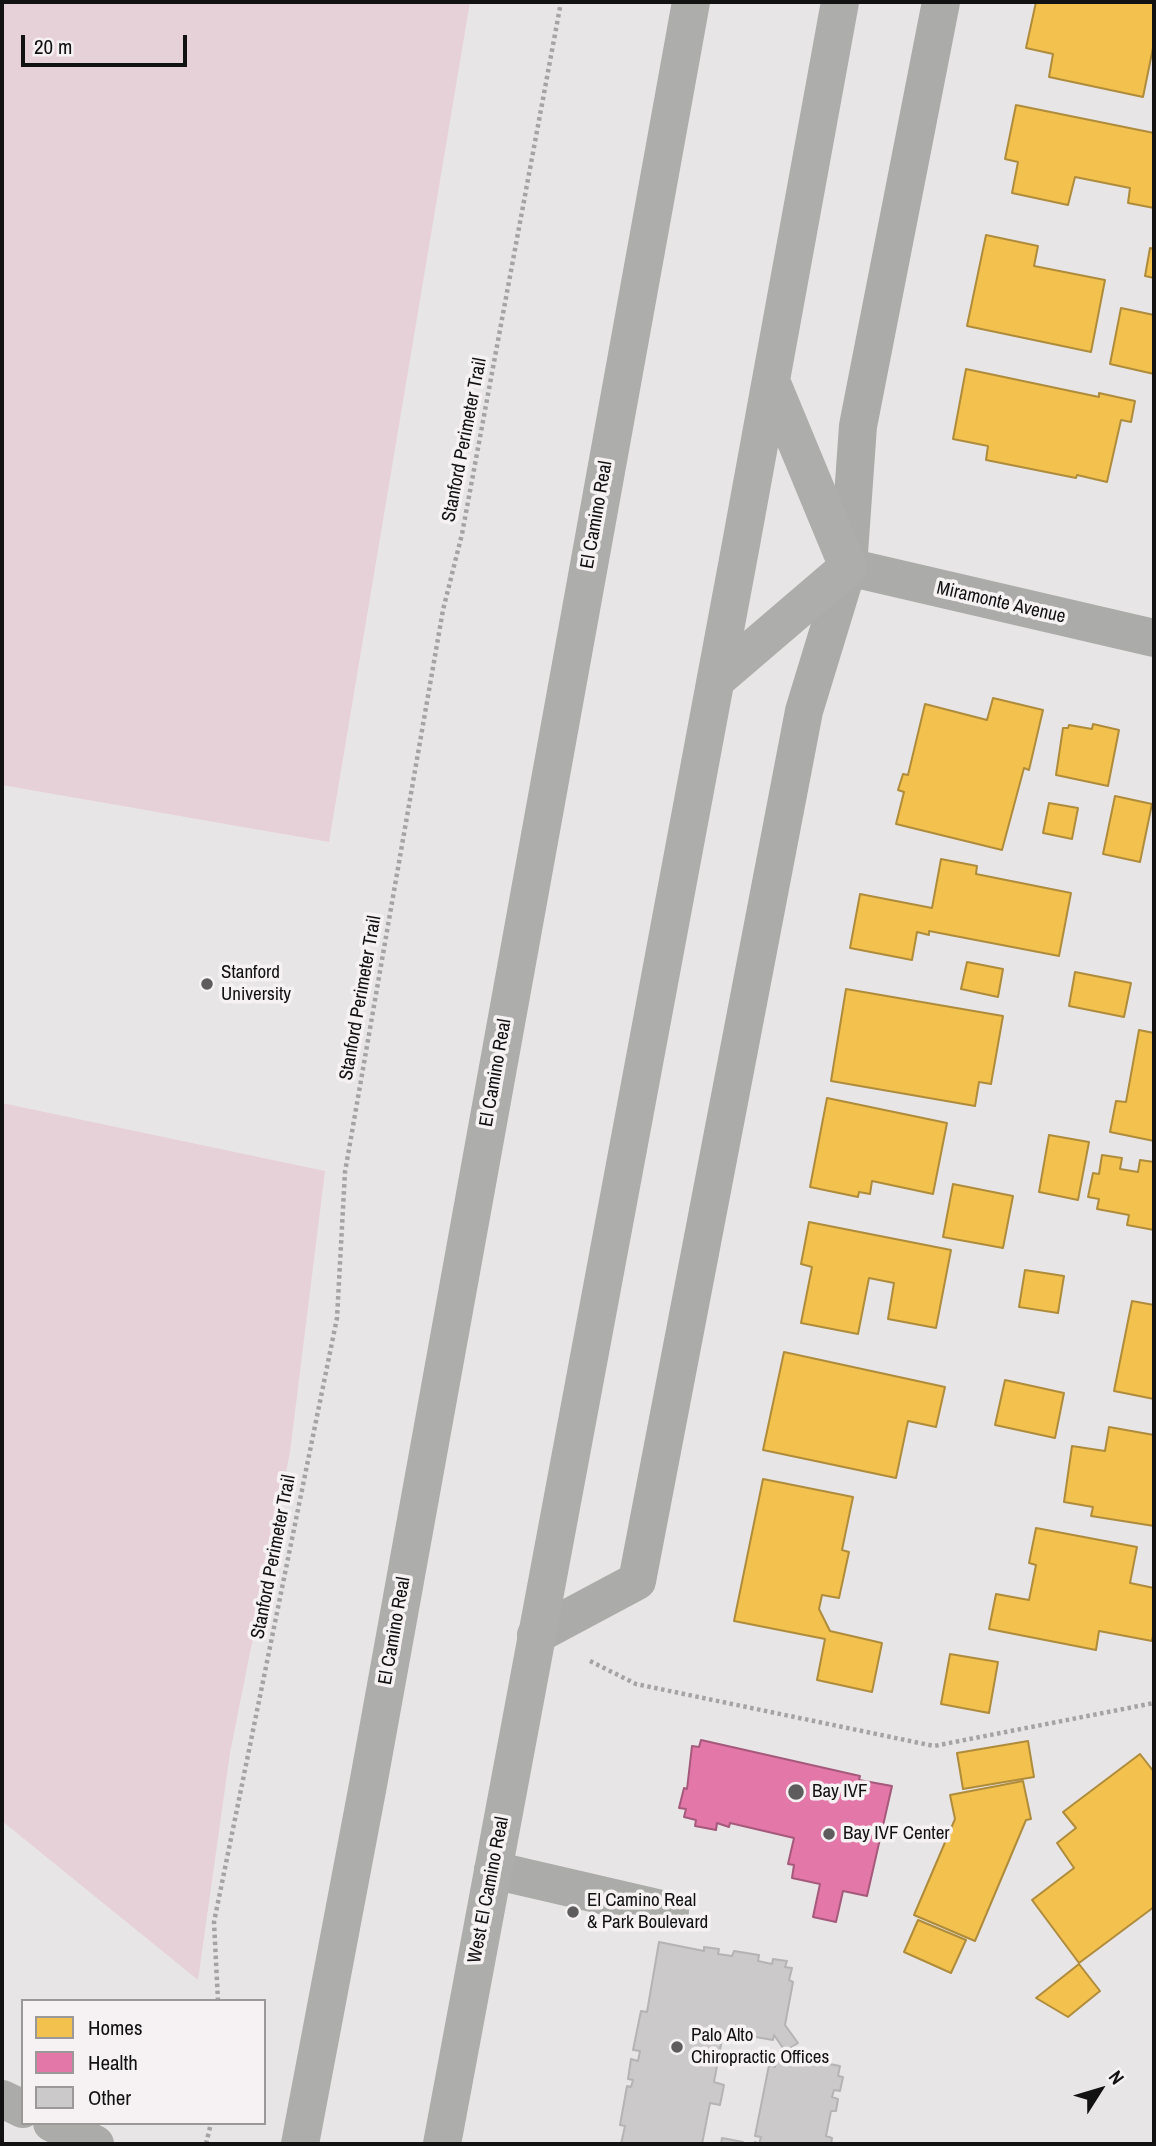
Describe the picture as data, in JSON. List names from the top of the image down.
{
  "streets": {
    "main road": ["El Camino Real", "West El Camino Real"],
    "street": ["Miramonte Avenue"],
    "path": ["Stanford Perimeter Trail"]
  },
  "places": [
    "Stanford University",
    "Bay IVF",
    "Bay IVF Center",
    "El Camino Real & Park Boulevard",
    "Palo Alto Chiropractic Offices"
  ],
  "legend": ["Homes", "Health", "Other"],
  "scale_bar": "20 m",
  "north": "top right"
}
